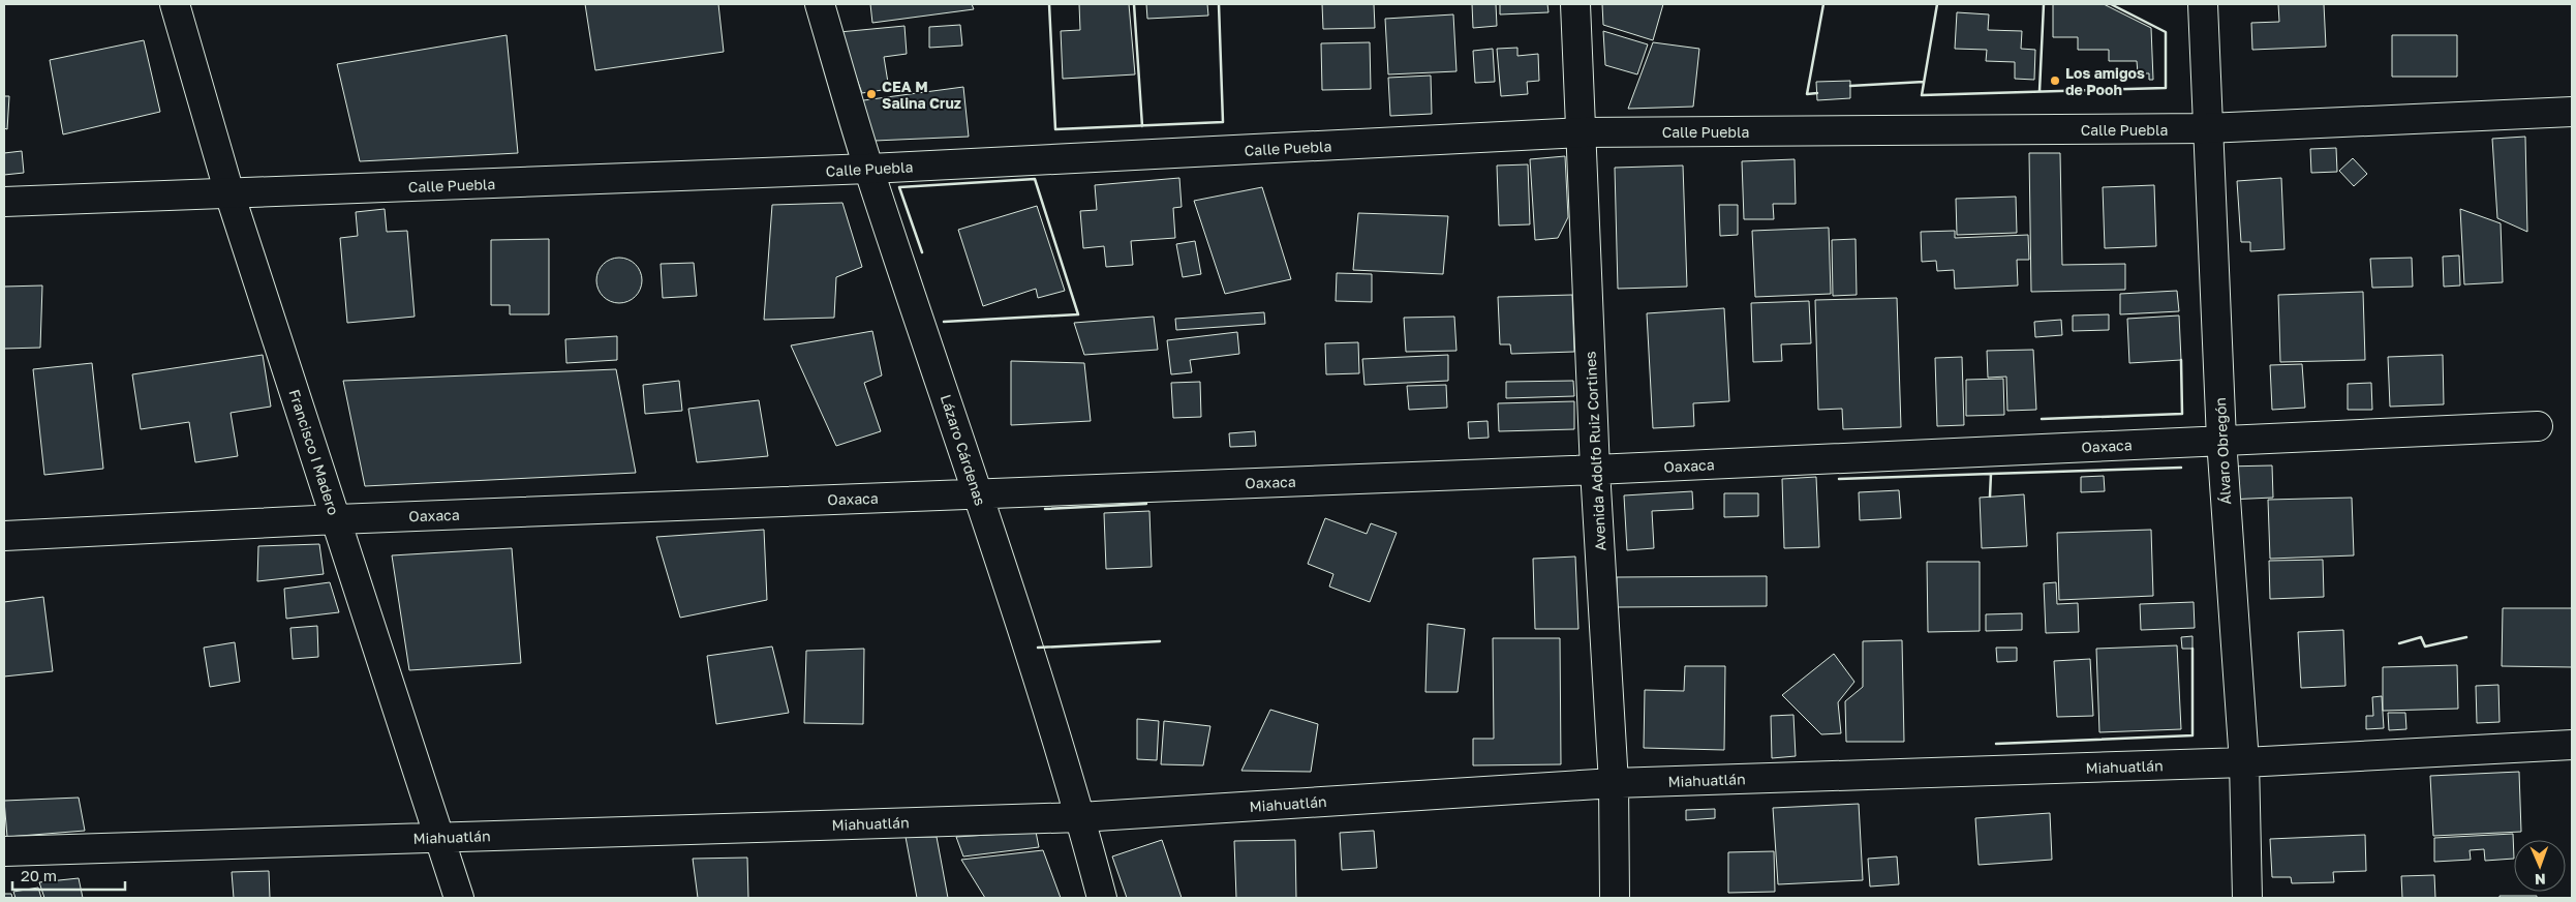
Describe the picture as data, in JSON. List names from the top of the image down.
{
  "streets": {
    "street": [
      "Calle Puebla",
      "Oaxaca",
      "Lázaro Cárdenas",
      "Avenida Adolfo Ruiz Cortines",
      "Álvaro Obregón",
      "Francisco I Madero",
      "Miahuatlán"
    ]
  },
  "crossings": [
    ["Calle Puebla", "Lázaro Cárdenas"],
    ["Calle Puebla", "Avenida Adolfo Ruiz Cortines"],
    ["Calle Puebla", "Álvaro Obregón"],
    ["Calle Puebla", "Francisco I Madero"],
    ["Oaxaca", "Lázaro Cárdenas"],
    ["Oaxaca", "Avenida Adolfo Ruiz Cortines"],
    ["Oaxaca", "Álvaro Obregón"],
    ["Oaxaca", "Francisco I Madero"],
    ["Lázaro Cárdenas", "Miahuatlán"],
    ["Avenida Adolfo Ruiz Cortines", "Miahuatlán"],
    ["Álvaro Obregón", "Miahuatlán"],
    ["Francisco I Madero", "Miahuatlán"]
  ],
  "places": ["Los amigos de Pooh", "CEA M Salina Cruz"],
  "scale_bar": "20 m",
  "north": "bottom"
}
